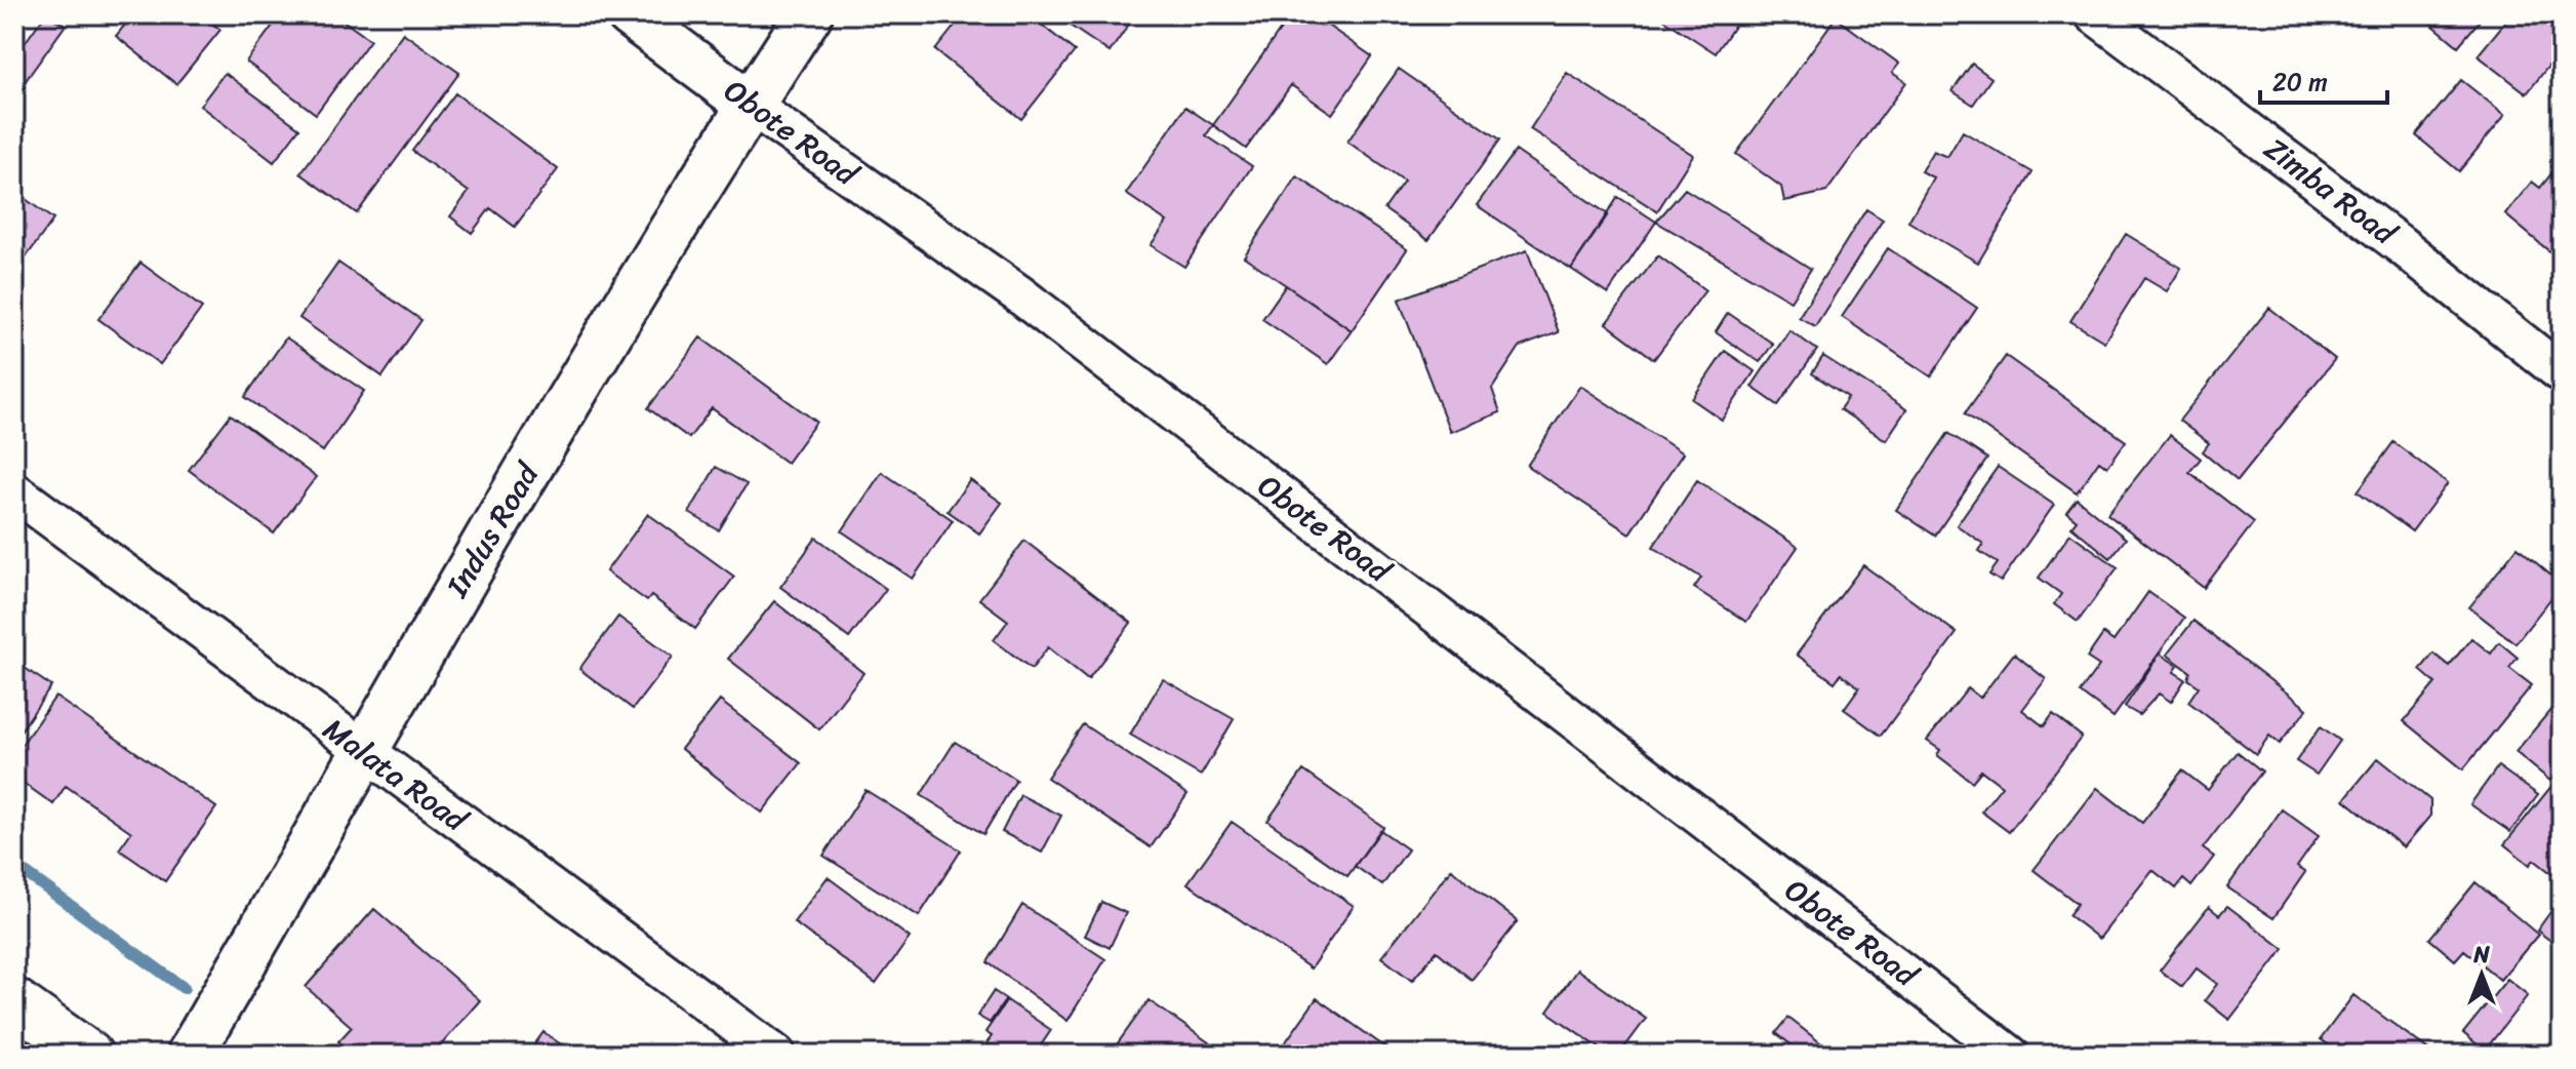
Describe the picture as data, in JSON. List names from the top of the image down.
{
  "streets": {
    "street": [
      "Obote Road",
      "Zimba Road",
      "Indus Road",
      "Malata Road"
    ]
  },
  "crossings": [
    ["Obote Road", "Indus Road"],
    ["Indus Road", "Malata Road"]
  ],
  "scale_bar": "20 m",
  "north": "top"
}
